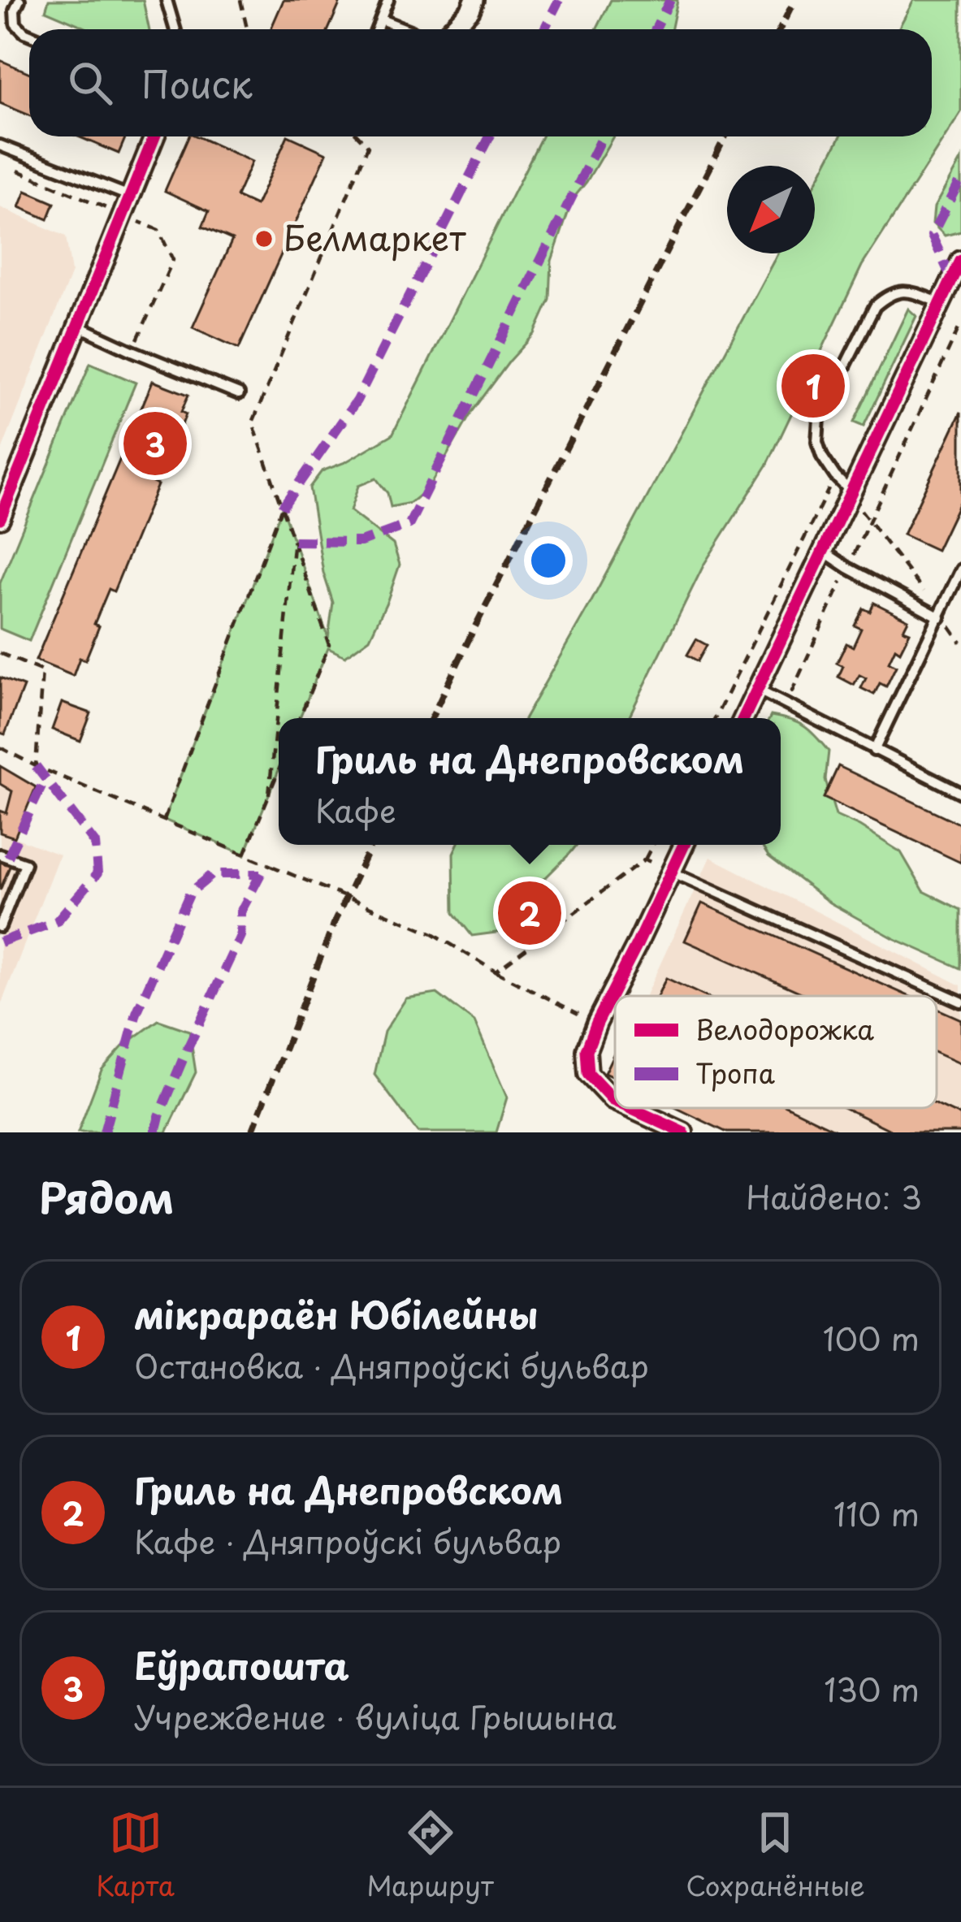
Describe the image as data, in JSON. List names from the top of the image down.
{
  "places": ["Белмаркет"],
  "legend": ["Велодорожка", "Тропа"],
  "north": "bottom left",
  "page": {
    "search": "Поиск",
    "pins": ["1", "3", "2"],
    "popup": ["Гриль на Днепровском", "Кафе"],
    "heading": ["Рядом", "Найдено: 3"],
    "list": [
      {
        "mark": "1",
        "name": "мікрараён Юбілейны",
        "note": "Остановка · Дняпроўскі бульвар",
        "value": "100 m"
      },
      {
        "mark": "2",
        "name": "Гриль на Днепровском",
        "note": "Кафе · Дняпроўскі бульвар",
        "value": "110 m"
      },
      {
        "mark": "3",
        "name": "Еўрапошта",
        "note": "Учреждение · вуліца Грышына",
        "value": "130 m"
      }
    ],
    "nav": ["Карта", "Маршрут", "Сохранённые"]
  }
}
